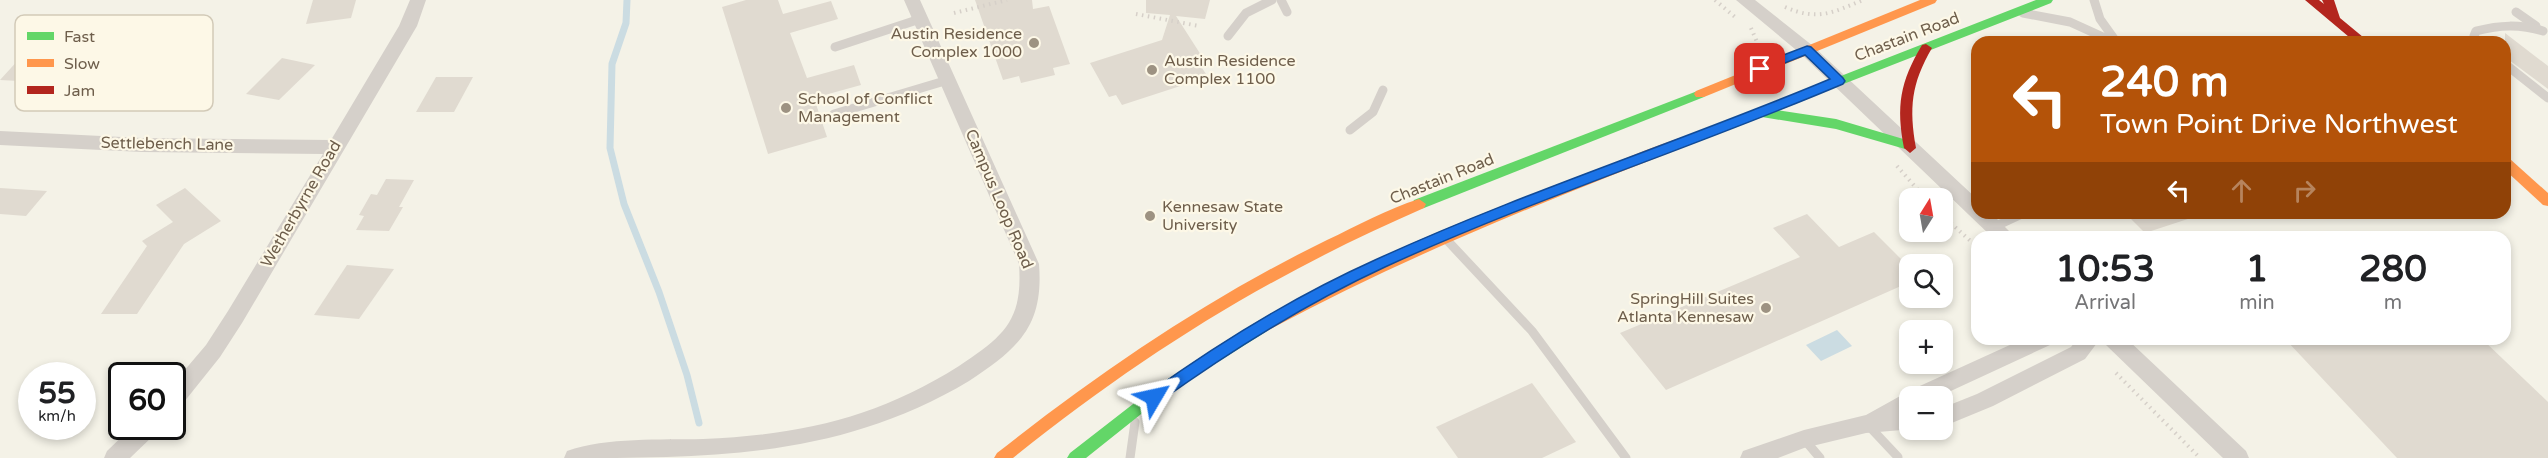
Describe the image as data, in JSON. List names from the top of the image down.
{
  "streets": {
    "main road": ["Chastain Road"],
    "street": ["Settlebench Lane", "Campus Loop Road", "Wetherbyrne Road"]
  },
  "crossings": [
    ["Settlebench Lane", "Wetherbyrne Road"]
  ],
  "places": [
    "Austin Residence Complex 1000",
    "Austin Residence Complex 1100",
    "School of Conflict Management",
    "Kennesaw State University",
    "SpringHill Suites Atlanta Kennesaw"
  ],
  "legend": ["Fast", "Slow", "Jam"],
  "north": "top",
  "page": {
    "turn": ["240 m", "Town Point Drive Northwest"],
    "map_buttons": ["+", "−"],
    "eta": [
      "10:53",
      "Arrival",
      "1",
      "min",
      "280",
      "m"
    ],
    "speed": "55 km/h",
    "limit": "60"
  }
}
